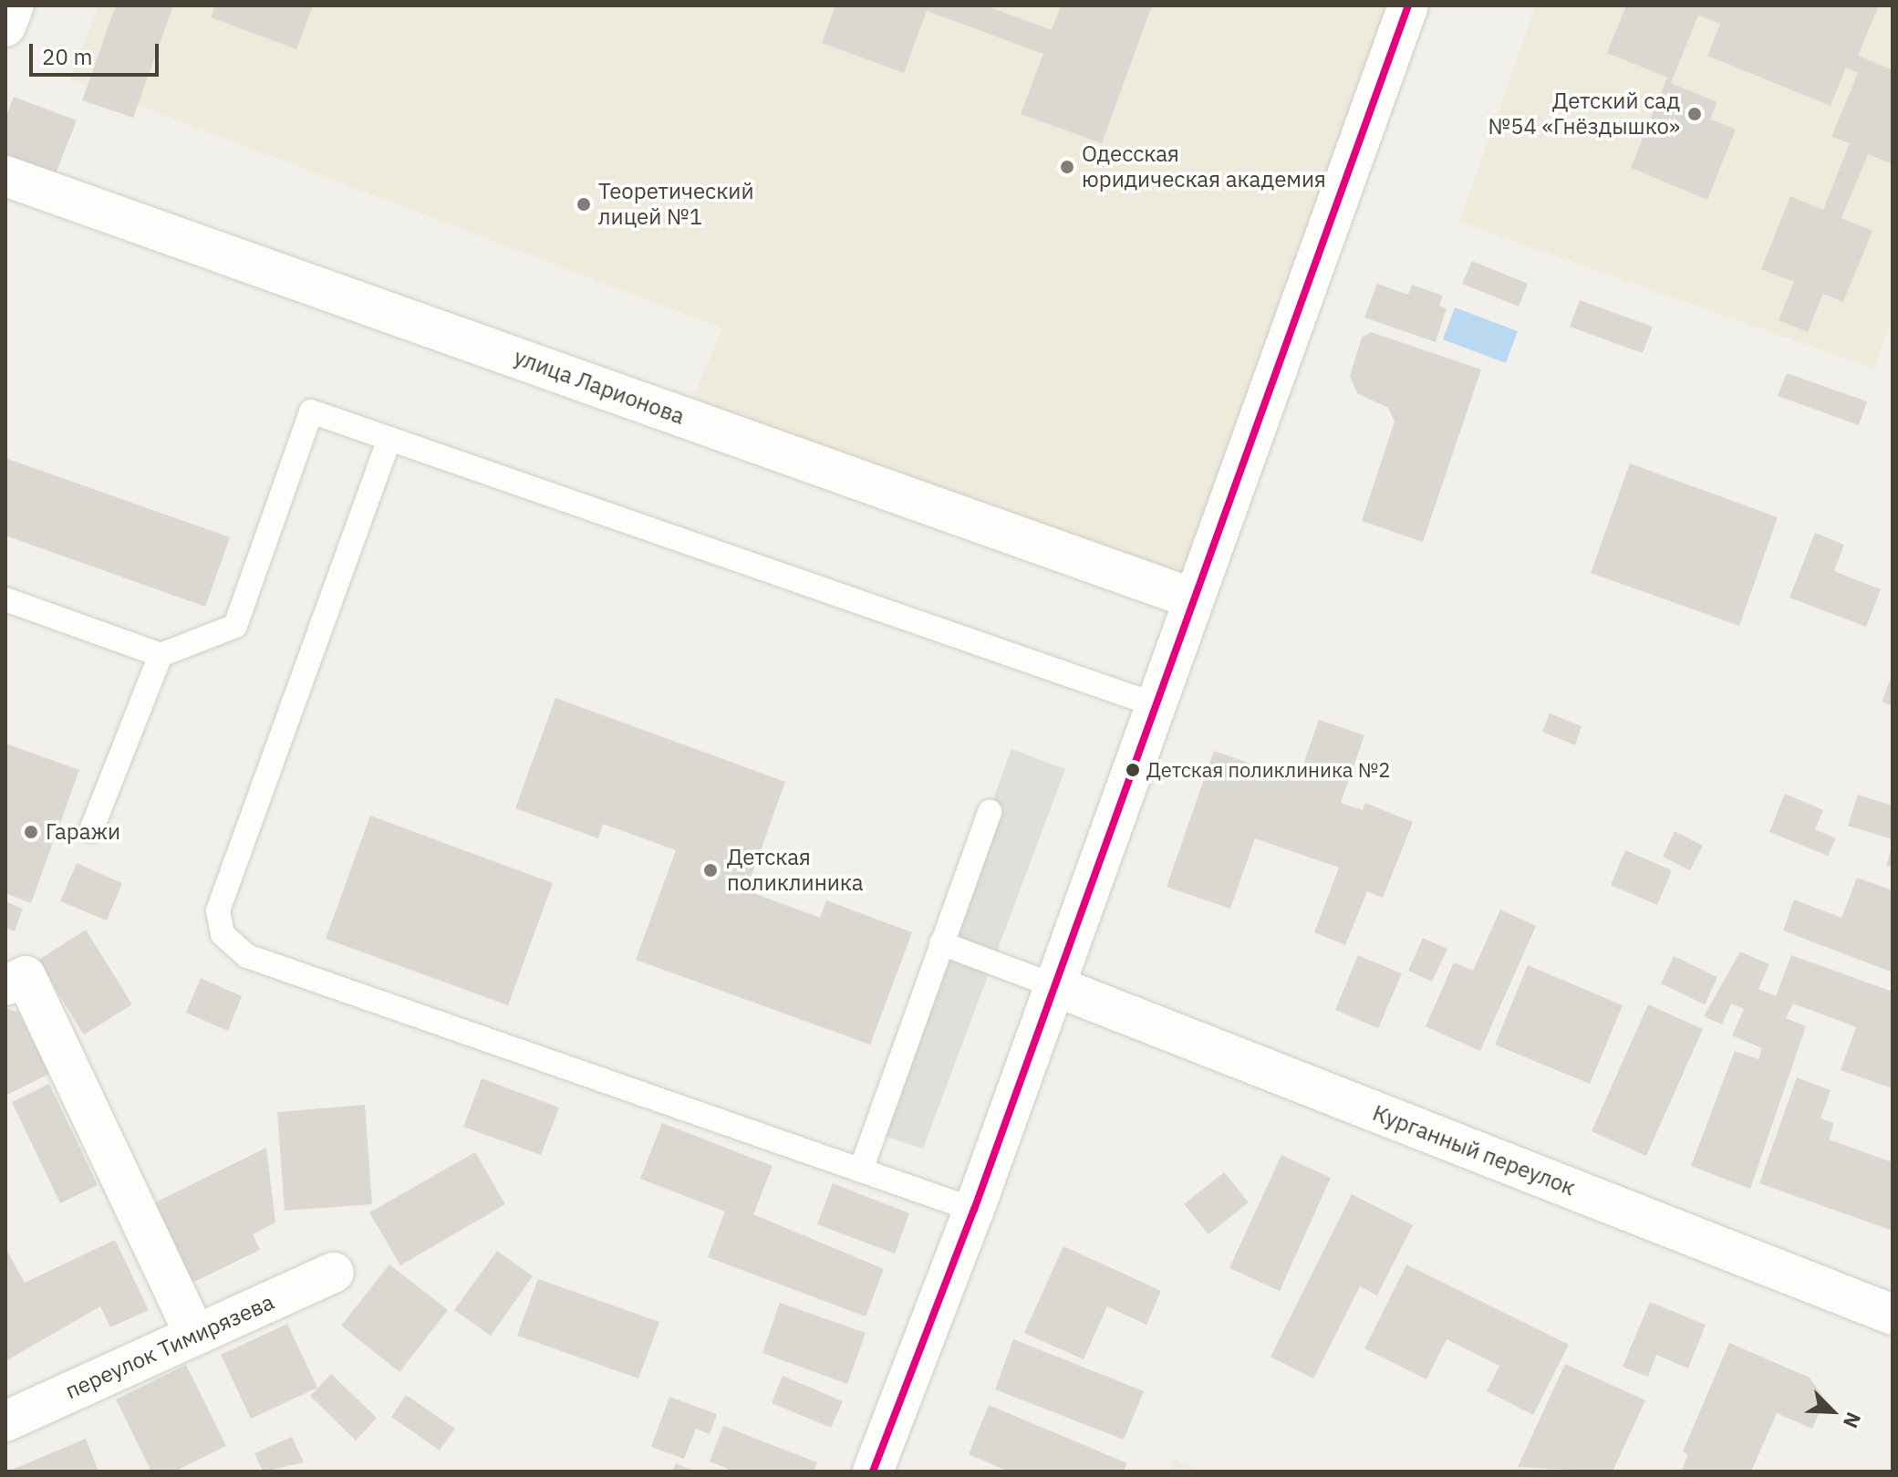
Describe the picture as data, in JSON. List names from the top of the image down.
{
  "streets": {
    "street": ["улица Ларионова", "Курганный переулок", "переулок Тимирязева"]
  },
  "places": [
    "Детский сад №54 «Гнёздышко»",
    "Одесская юридическая академия",
    "Теоретический лицей №1",
    "Детская поликлиника №2",
    "Гаражи",
    "Детская поликлиника"
  ],
  "scale_bar": "20 m",
  "north": "bottom right"
}
